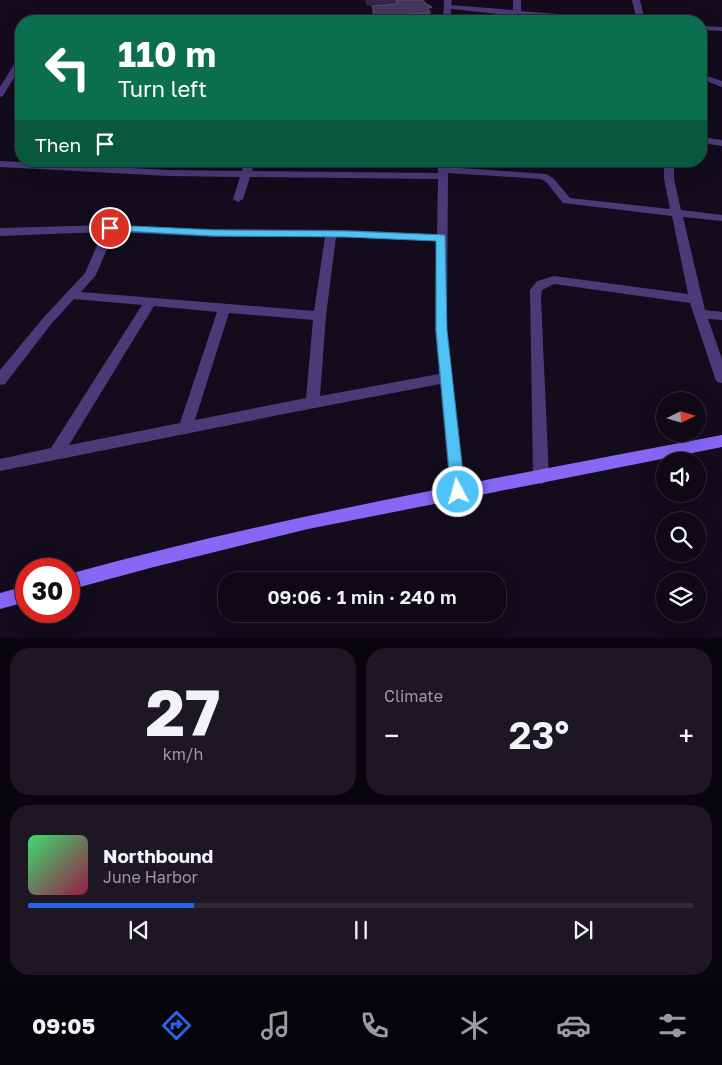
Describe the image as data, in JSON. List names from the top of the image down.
{
  "north": "right",
  "page": {
    "turn": ["110 m", "Turn left"],
    "then": "Then",
    "limit": "30",
    "trip": "09:06 · 1 min · 240 m",
    "tile": [
      ["27", "km/h"],
      "Climate"
    ],
    "heat": ["−", "23°", "+"],
    "song": ["Northbound", "June Harbor"],
    "tabs": "09:05"
  }
}
